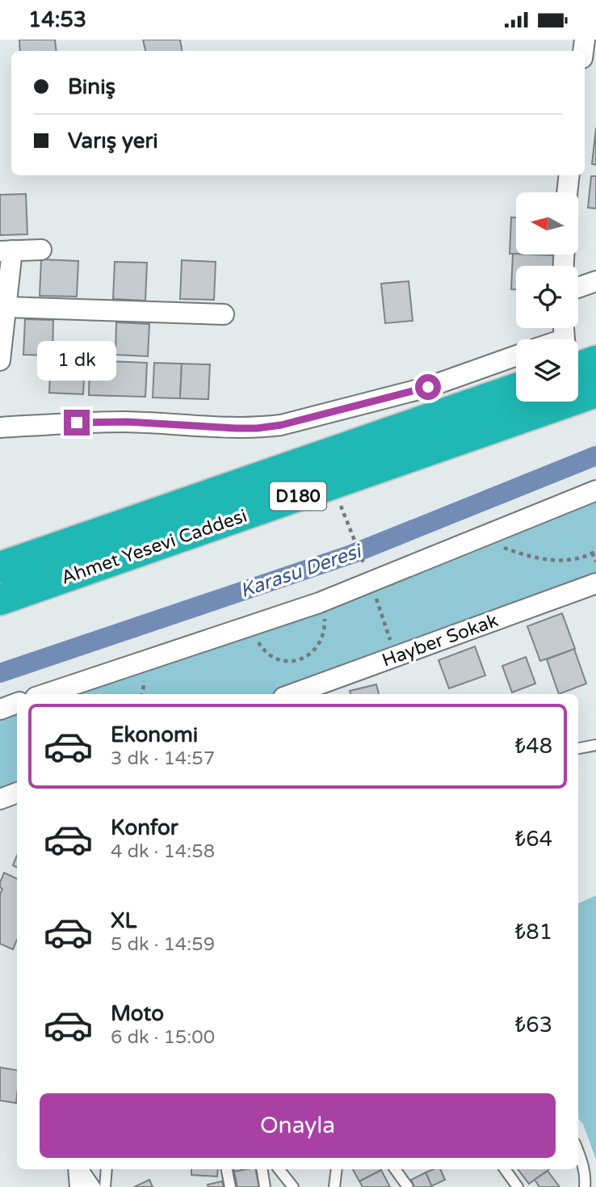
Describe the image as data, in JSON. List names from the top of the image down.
{
  "streets": {
    "highway": ["D180", "Ahmet Yesevi Caddesi"],
    "street": ["Hayber Sokak"]
  },
  "water": ["Karasu Deresi"],
  "north": "left",
  "page": {
    "status": "14:53",
    "banner": ["Biniş", "Varış yeri"],
    "bubble": "1 dk",
    "list": [
      {
        "name": "Ekonomi",
        "note": "3 dk · 14:57",
        "value": "₺48"
      },
      {
        "name": "Konfor",
        "note": "4 dk · 14:58",
        "value": "₺64"
      },
      {
        "name": "XL",
        "note": "5 dk · 14:59",
        "value": "₺81"
      },
      {
        "name": "Moto",
        "note": "6 dk · 15:00",
        "value": "₺63"
      }
    ],
    "buttons": "Onayla"
  }
}
